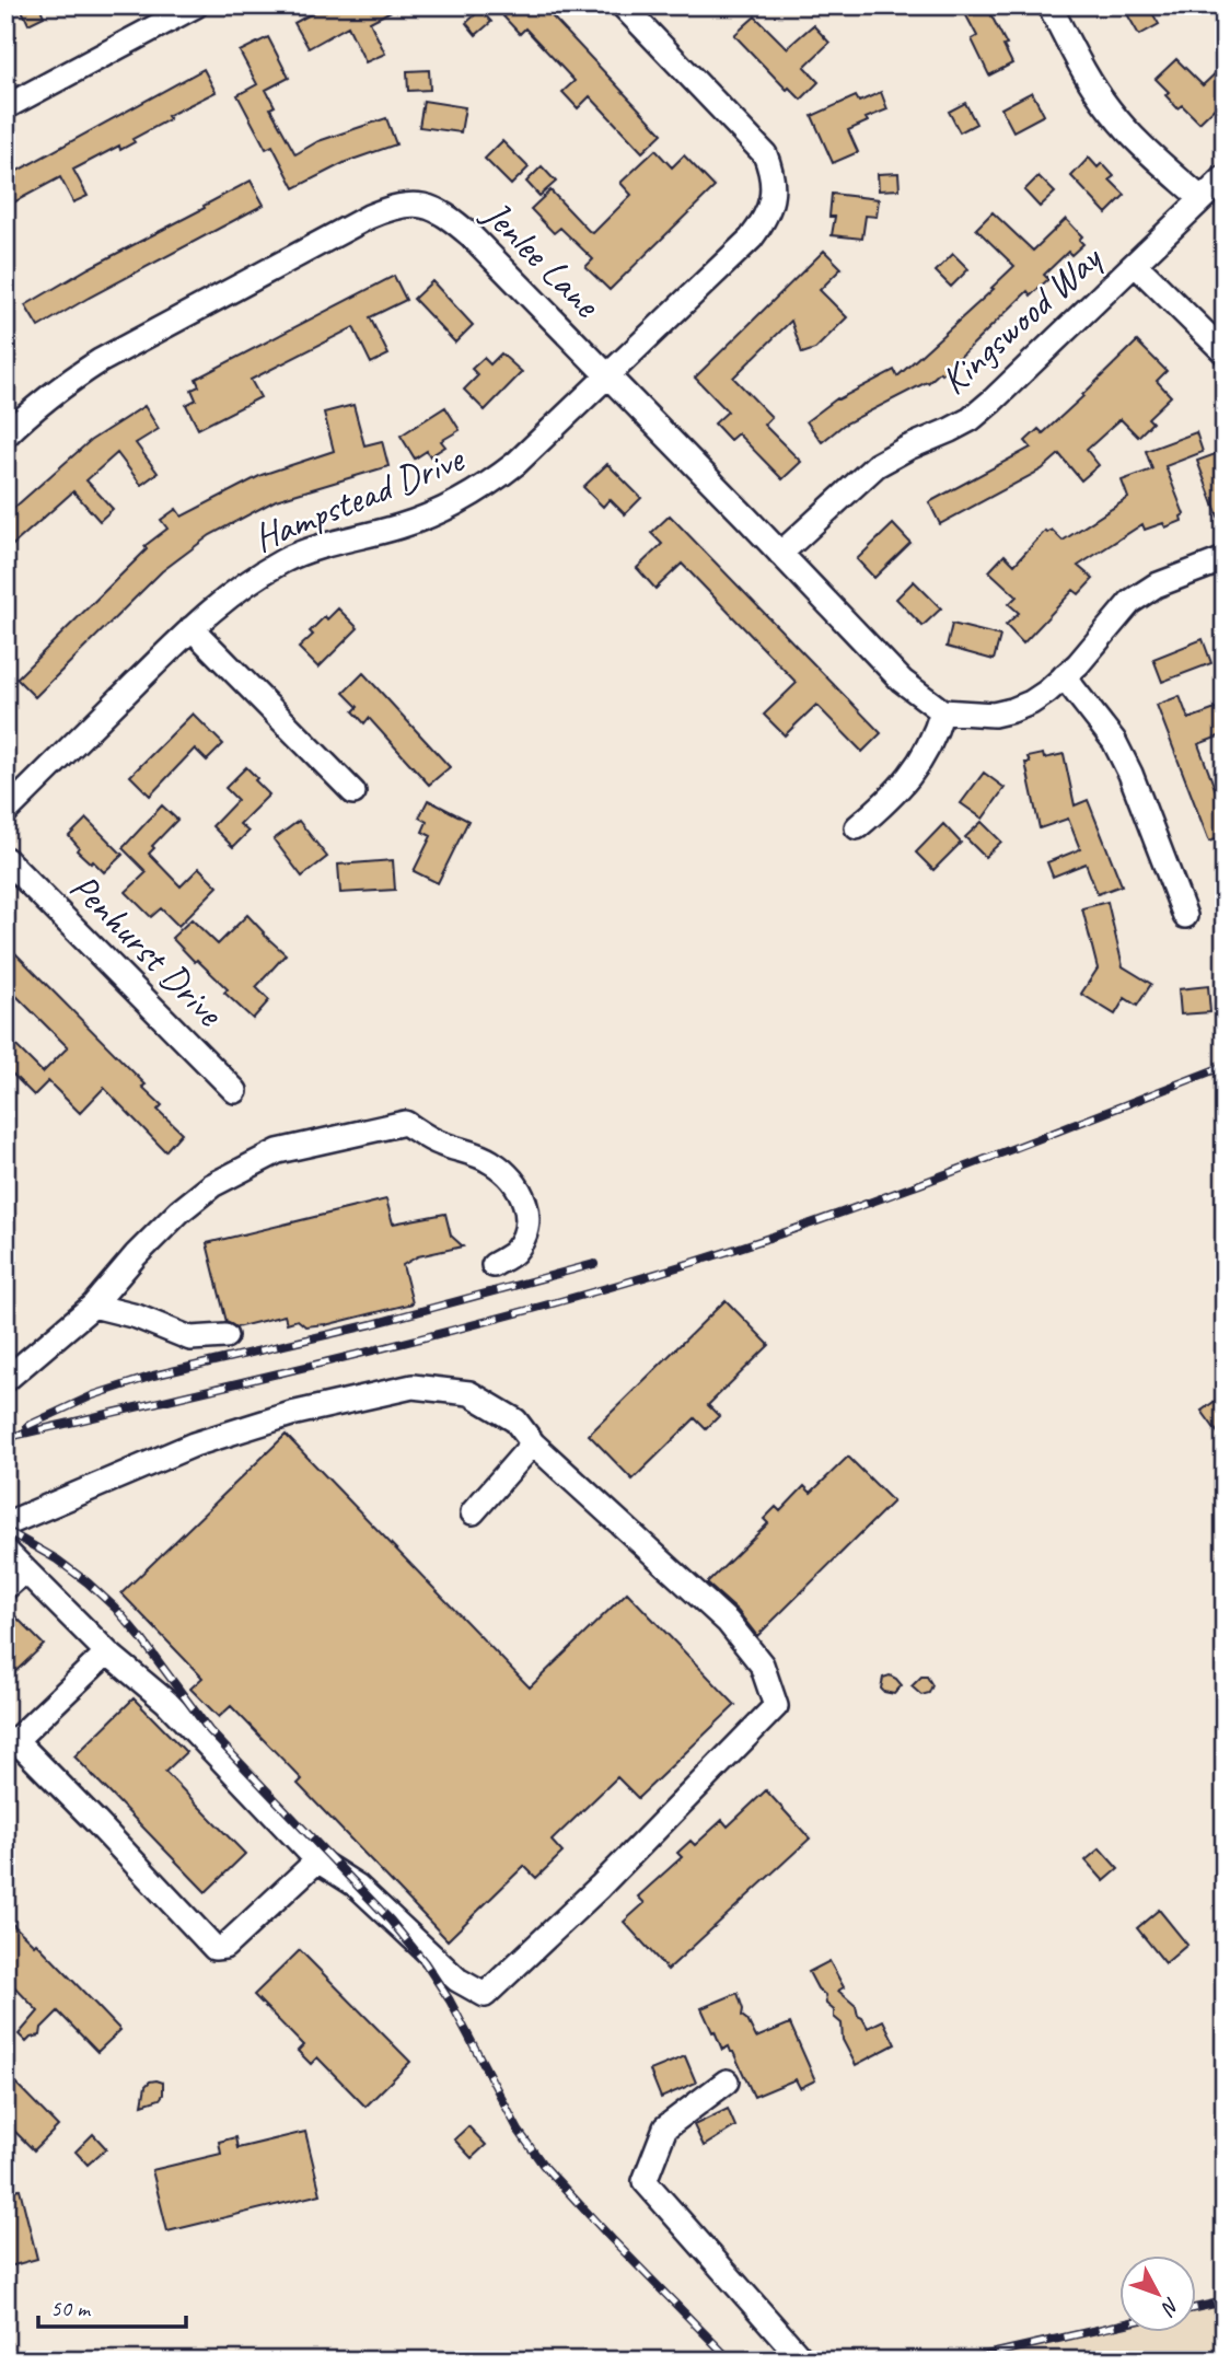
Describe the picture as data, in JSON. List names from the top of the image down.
{
  "streets": {
    "street": [
      "Jenlee Lane",
      "Kingswood Way",
      "Hampstead Drive",
      "Penhurst Drive"
    ]
  },
  "crossings": [
    ["Jenlee Lane", "Kingswood Way"],
    ["Jenlee Lane", "Hampstead Drive"]
  ],
  "scale_bar": "50 m",
  "north": "bottom right"
}
